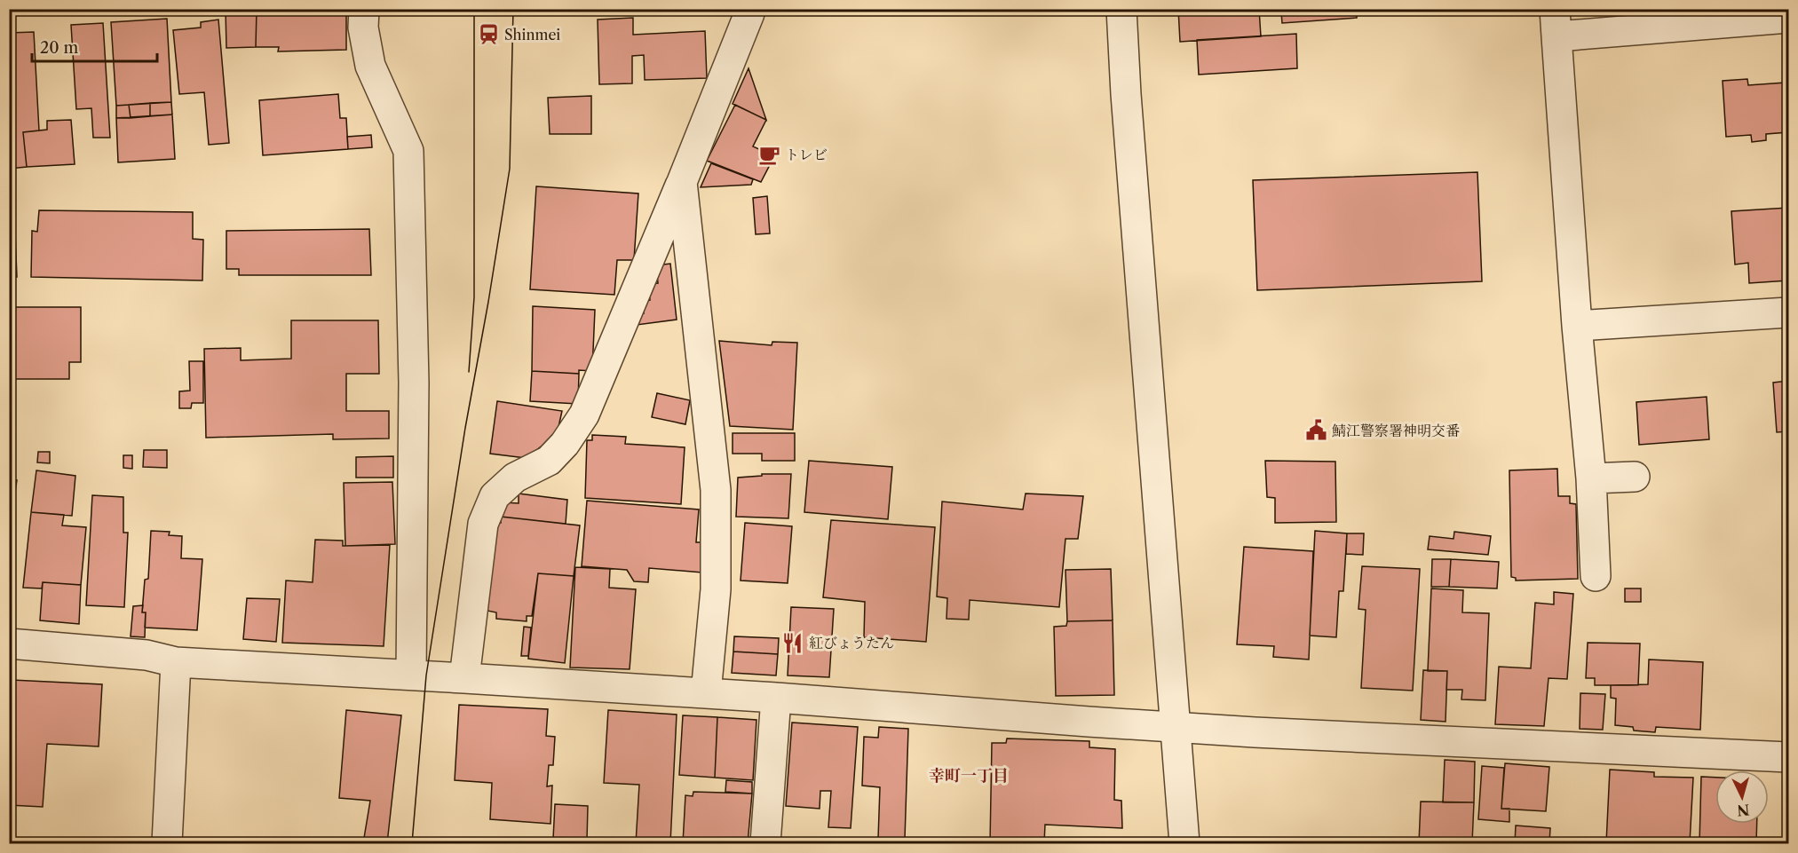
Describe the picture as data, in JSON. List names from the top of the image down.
{
  "districts": ["幸町一丁目"],
  "places": {
    "station": ["Shinmei"],
    "cafe": ["トレビ"],
    "public building": ["鯖江警察署神明交番"],
    "restaurant": ["紅びょうたん"]
  },
  "scale_bar": "20 m",
  "north": "bottom"
}
